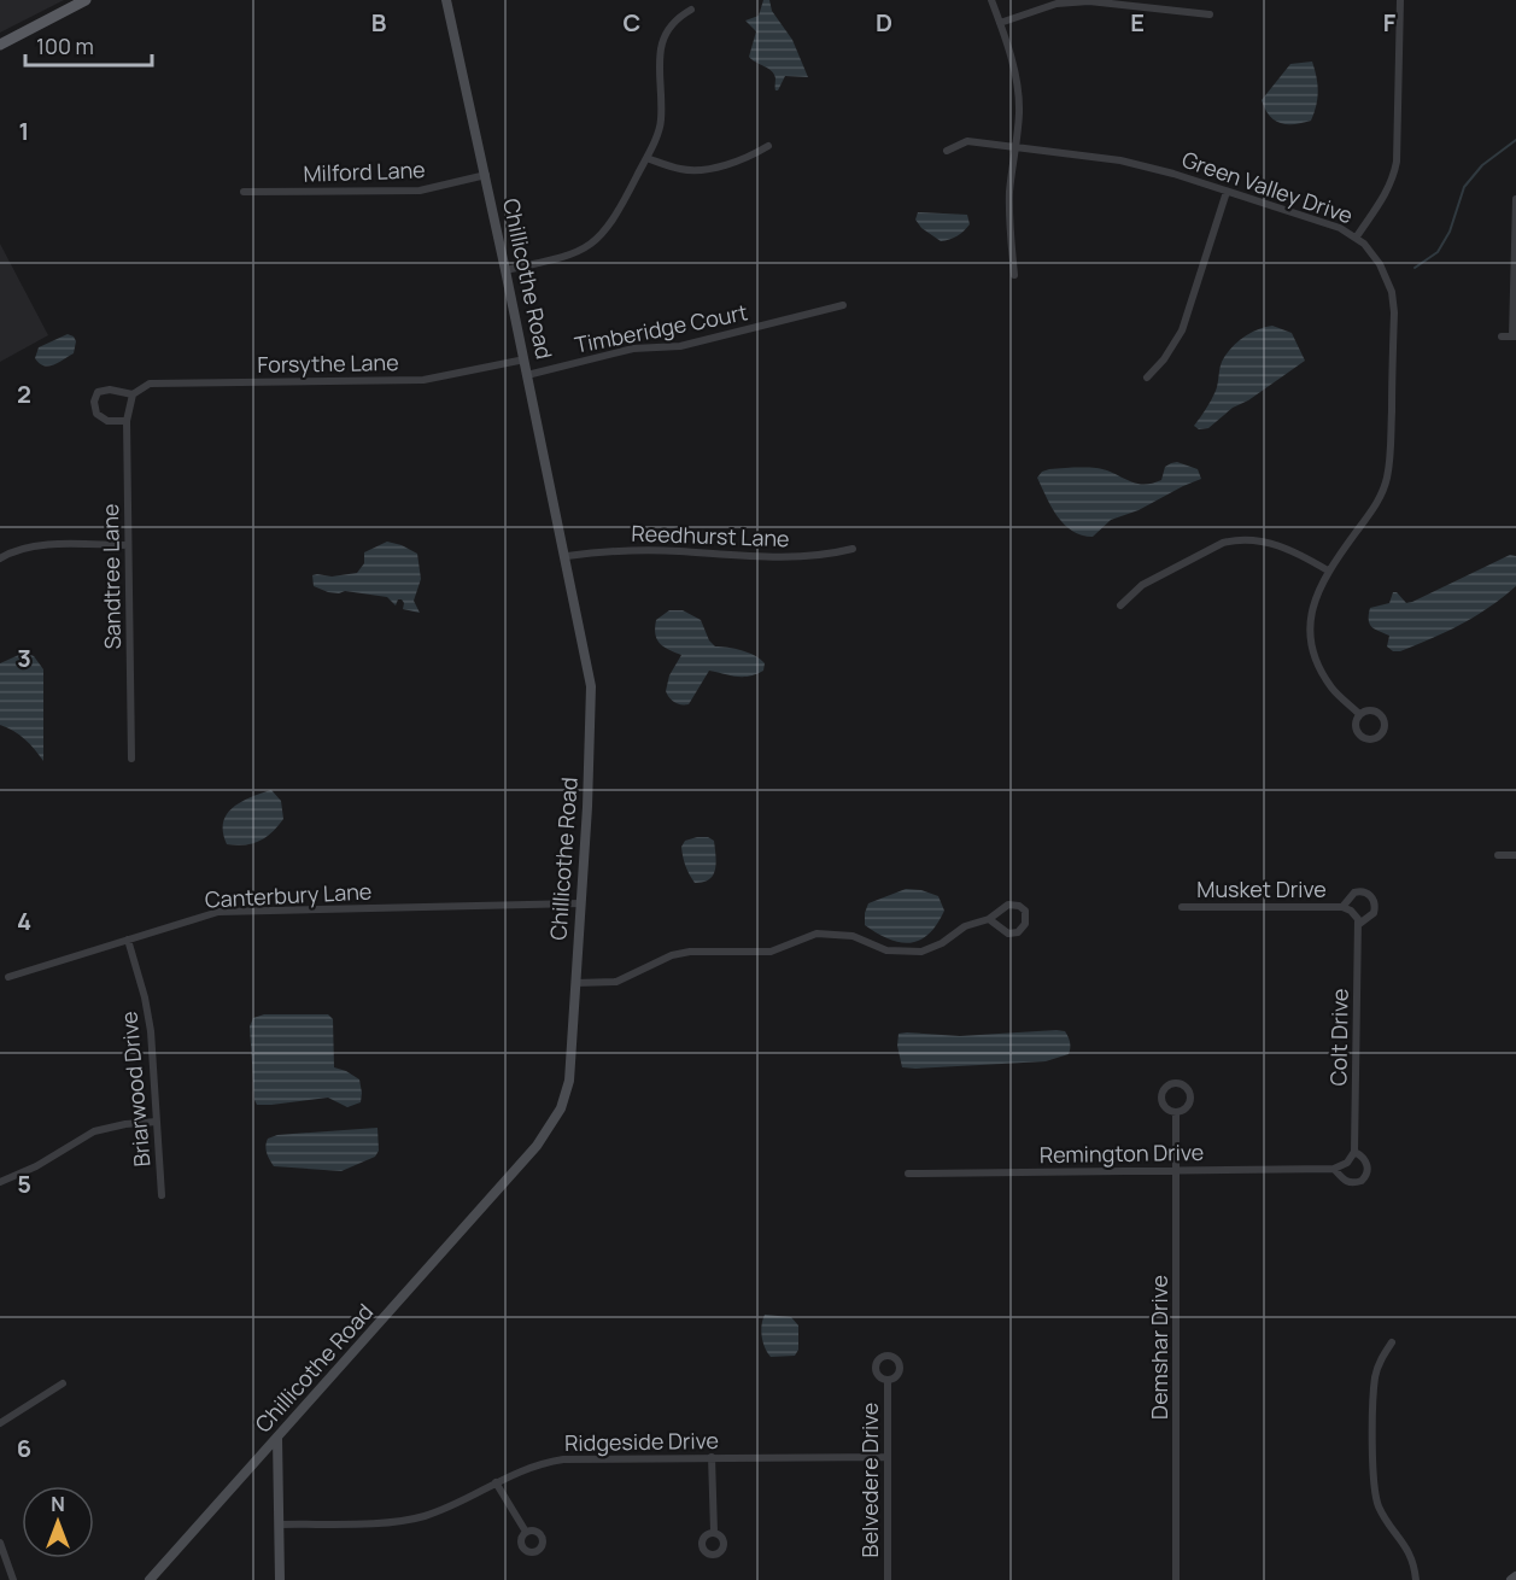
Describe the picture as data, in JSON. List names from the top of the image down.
{
  "streets": {
    "street": [
      "Milford Lane",
      "Green Valley Drive",
      "Chillicothe Road",
      "Timberidge Court",
      "Forsythe Lane",
      "Reedhurst Lane",
      "Sandtree Lane",
      "Musket Drive",
      "Canterbury Lane",
      "Colt Drive",
      "Briarwood Drive",
      "Remington Drive",
      "Demshar Drive",
      "Ridgeside Drive",
      "Belvedere Drive"
    ]
  },
  "crossings": [
    ["Milford Lane", "Chillicothe Road"],
    ["Chillicothe Road", "Timberidge Court"],
    ["Chillicothe Road", "Forsythe Lane"],
    ["Chillicothe Road", "Reedhurst Lane"],
    ["Chillicothe Road", "Canterbury Lane"],
    ["Forsythe Lane", "Sandtree Lane"],
    ["Musket Drive", "Colt Drive"],
    ["Canterbury Lane", "Briarwood Drive"],
    ["Colt Drive", "Remington Drive"],
    ["Remington Drive", "Demshar Drive"],
    ["Ridgeside Drive", "Belvedere Drive"]
  ],
  "scale_bar": "100 m",
  "north": "top",
  "grid": {
    "columns": [
      "B",
      "C",
      "D",
      "E",
      "F"
    ],
    "rows": [
      "1",
      "2",
      "3",
      "4",
      "5",
      "6"
    ]
  }
}
